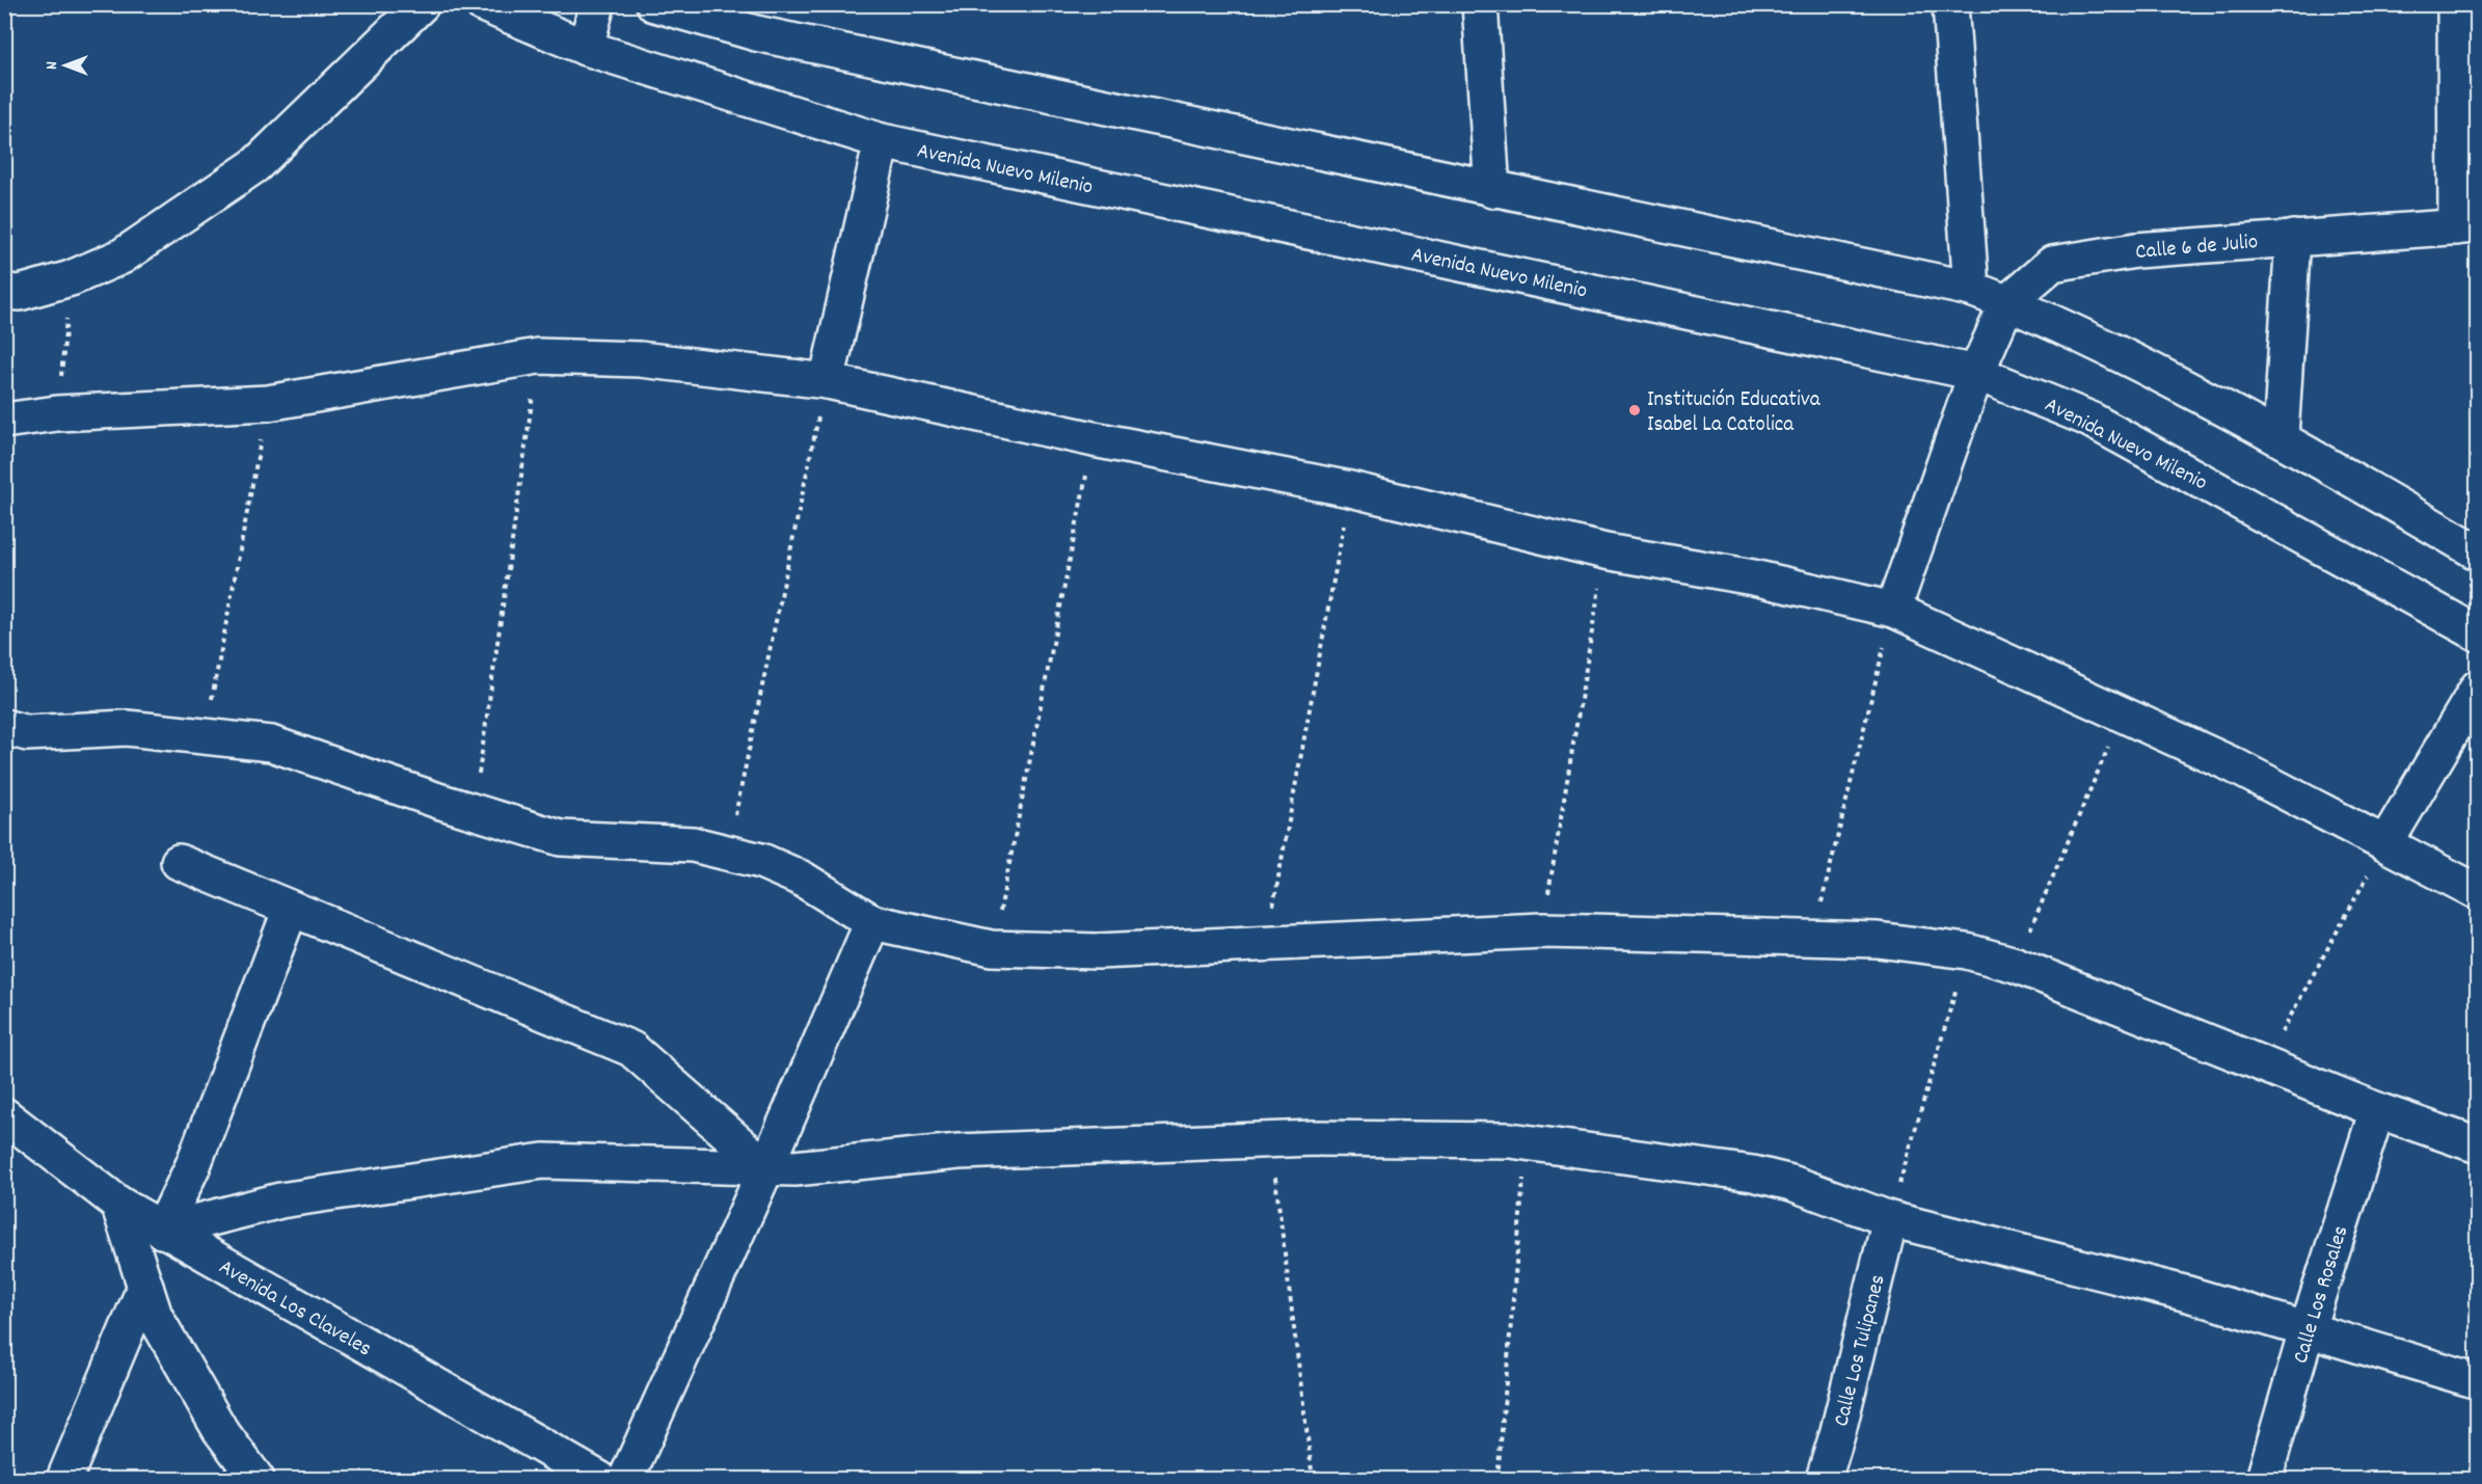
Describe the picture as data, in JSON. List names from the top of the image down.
{
  "streets": {
    "street": [
      "Avenida Nuevo Milenio",
      "Calle 6 de Julio",
      "Calle Los Rosales",
      "Avenida Los Claveles",
      "Calle Los Tulipanes"
    ]
  },
  "crossings": [
    ["Avenida Nuevo Milenio", "Calle 6 de Julio"]
  ],
  "places": ["Institución Educativa Isabel La Catolica"],
  "north": "left"
}
